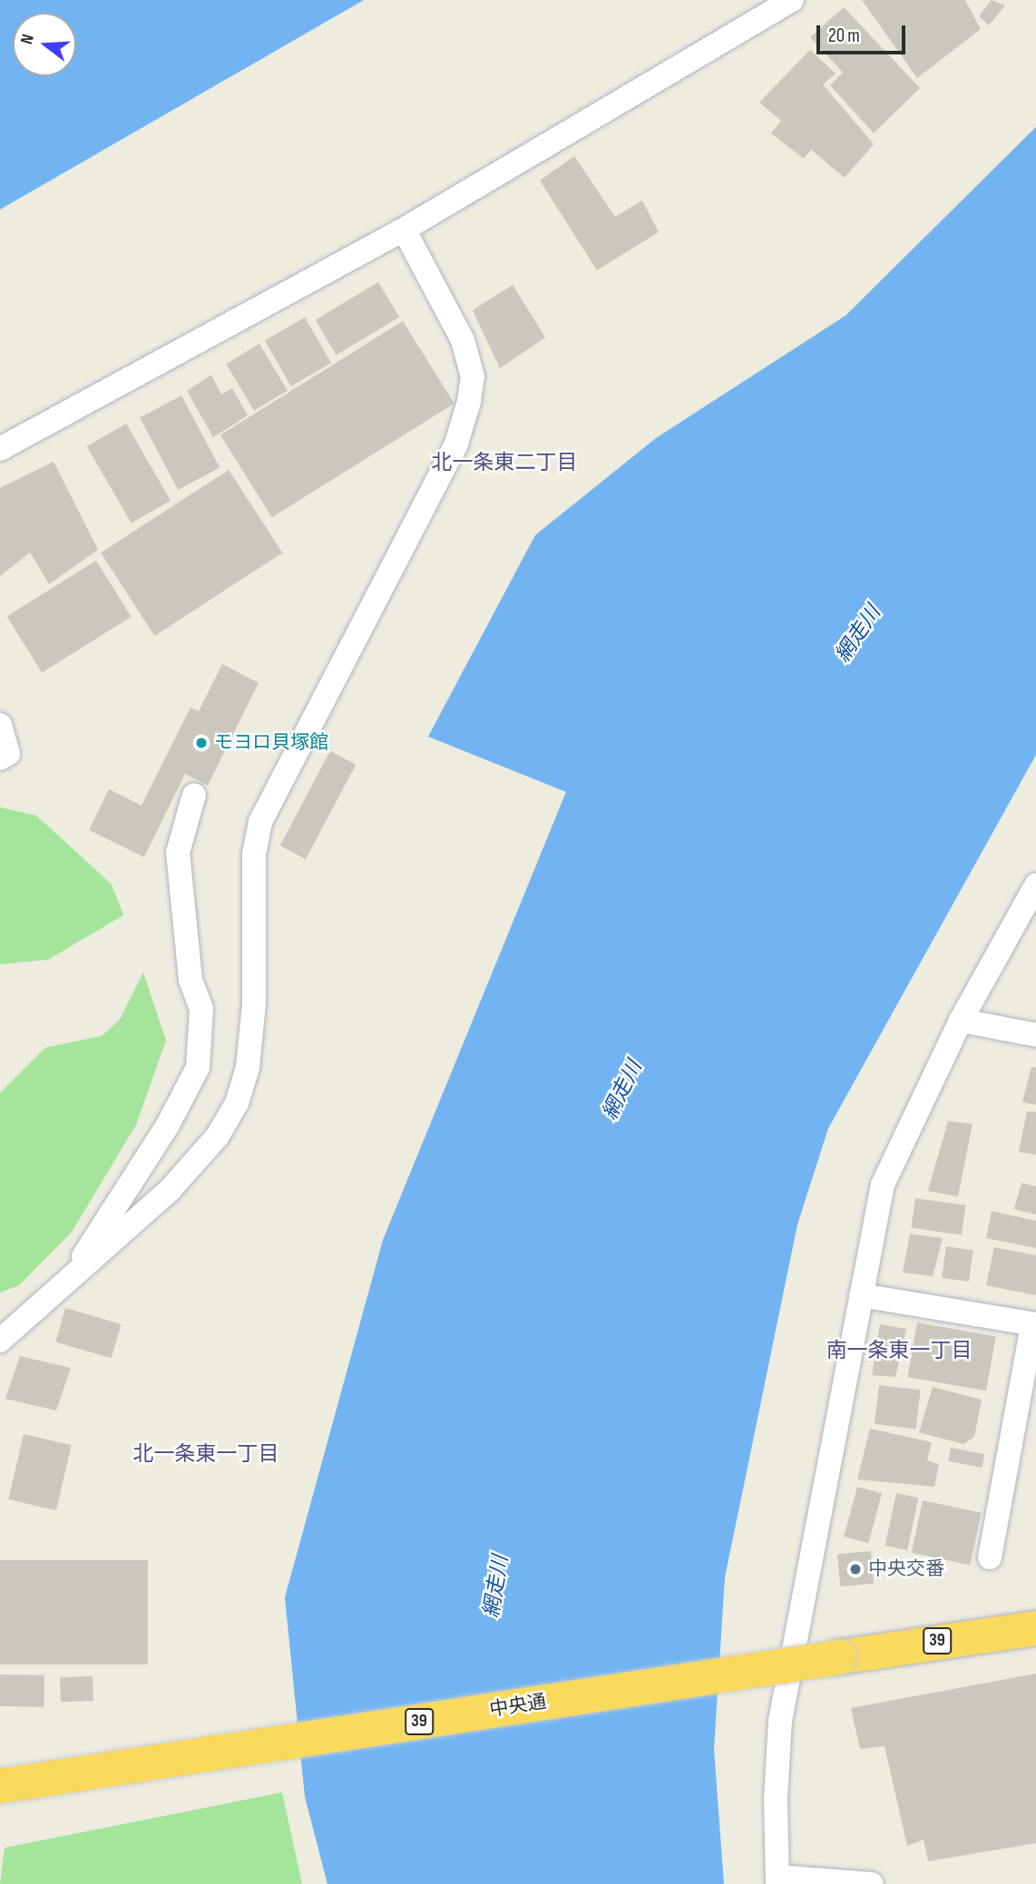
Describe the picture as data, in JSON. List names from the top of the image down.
{
  "streets": {
    "highway": ["39", "中央通"]
  },
  "districts": ["北一条東二丁目", "南一条東一丁目", "北一条東一丁目"],
  "water": ["網走川"],
  "places": ["モヨロ貝塚館", "中央交番"],
  "scale_bar": "20 m",
  "north": "left"
}
